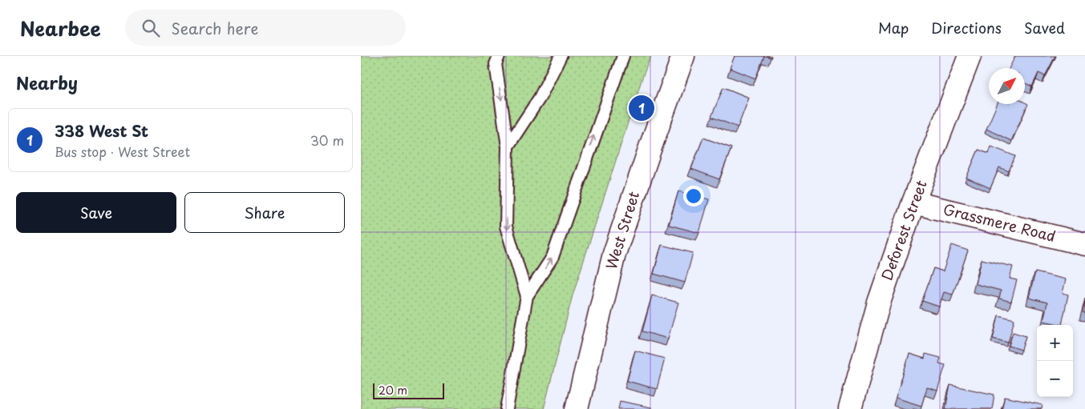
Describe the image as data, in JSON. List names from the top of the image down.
{
  "streets": {
    "street": ["Grassmere Road", "West Street", "Deforest Street"]
  },
  "crossings": [
    ["Grassmere Road", "Deforest Street"]
  ],
  "scale_bar": "20 m",
  "north": "top right",
  "page": {
    "header": "Nearbee",
    "search": "Search here",
    "nav": ["Map", "Directions", "Saved"],
    "heading": "Nearby",
    "pins": "1",
    "list": [
      {
        "mark": "1",
        "name": "338 West St",
        "note": "Bus stop · West Street",
        "value": "30 m"
      }
    ],
    "buttons": ["Save", "Share"],
    "map_buttons": ["+", "−"],
    "scale": "20 m"
  }
}
